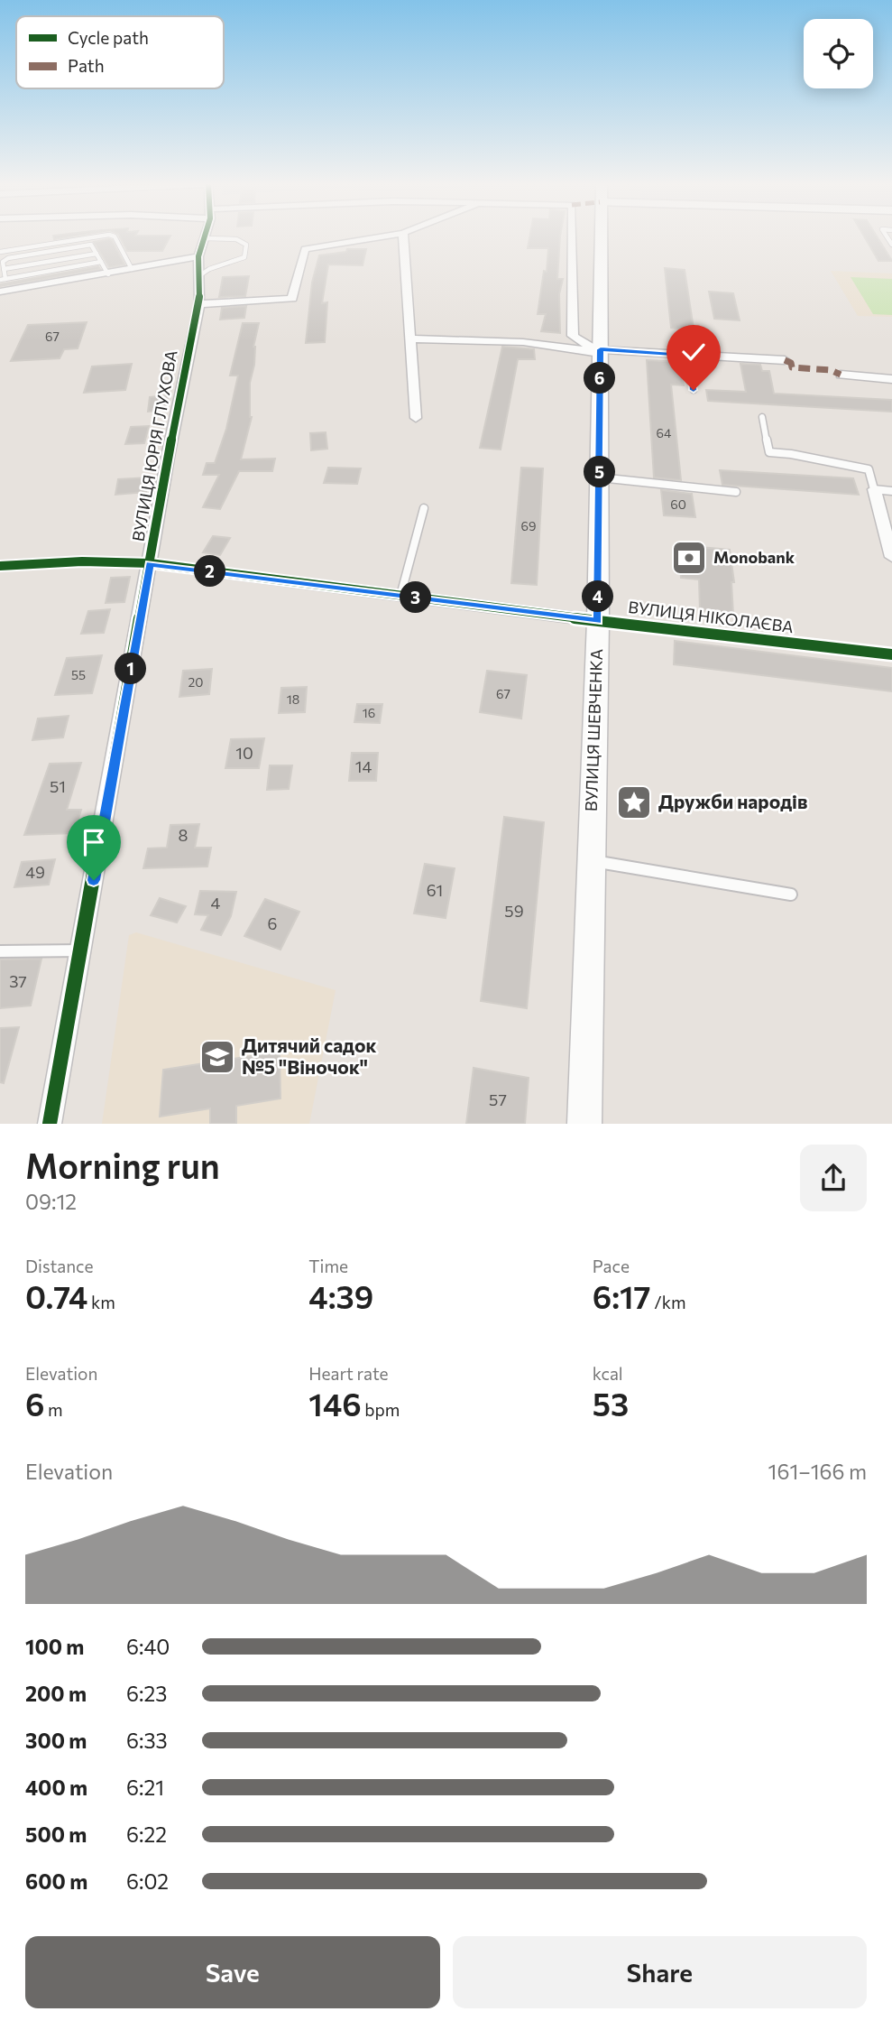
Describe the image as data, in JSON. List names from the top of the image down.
{
  "streets": {
    "main road": ["ВУЛИЦЯ ШЕВЧЕНКА"],
    "street": ["ВУЛИЦЯ ЮРІЯ ГЛУХОВА", "ВУЛИЦЯ НІКОЛАЄВА"]
  },
  "crossings": [
    ["ВУЛИЦЯ ЮРІЯ ГЛУХОВА", "ВУЛИЦЯ НІКОЛАЄВА"],
    ["ВУЛИЦЯ НІКОЛАЄВА", "ВУЛИЦЯ ШЕВЧЕНКА"]
  ],
  "places": {
    "bank": ["Monobank"],
    "place": ["Дружби народів"],
    "school or university": ["Дитячий садок №5 \"Віночок\""]
  },
  "house_numbers": [
    "67",
    "64",
    "60",
    "69",
    "55",
    "20",
    "67",
    "18",
    "16",
    "10",
    "14",
    "51",
    "8",
    "49",
    "61",
    "4",
    "59",
    "6",
    "37",
    "57"
  ],
  "legend": ["Cycle path", "Path"],
  "page": {
    "pins": [
      "6",
      "5",
      "2",
      "4",
      "3",
      "1"
    ],
    "heading": ["Morning run", "09:12"],
    "stats": [
      ["Distance", "0.74 km"],
      ["Time", "4:39"],
      ["Pace", "6:17 /km"],
      ["Elevation", "6 m"],
      ["Heart rate", "146 bpm"],
      ["kcal", "53"]
    ],
    "chart": ["Elevation", "161–166 m"],
    "list": [
      {
        "name": "100 m",
        "note": "6:40"
      },
      {
        "name": "200 m",
        "note": "6:23"
      },
      {
        "name": "300 m",
        "note": "6:33"
      },
      {
        "name": "400 m",
        "note": "6:21"
      },
      {
        "name": "500 m",
        "note": "6:22"
      },
      {
        "name": "600 m",
        "note": "6:02"
      }
    ],
    "buttons": ["Save", "Share"]
  }
}
